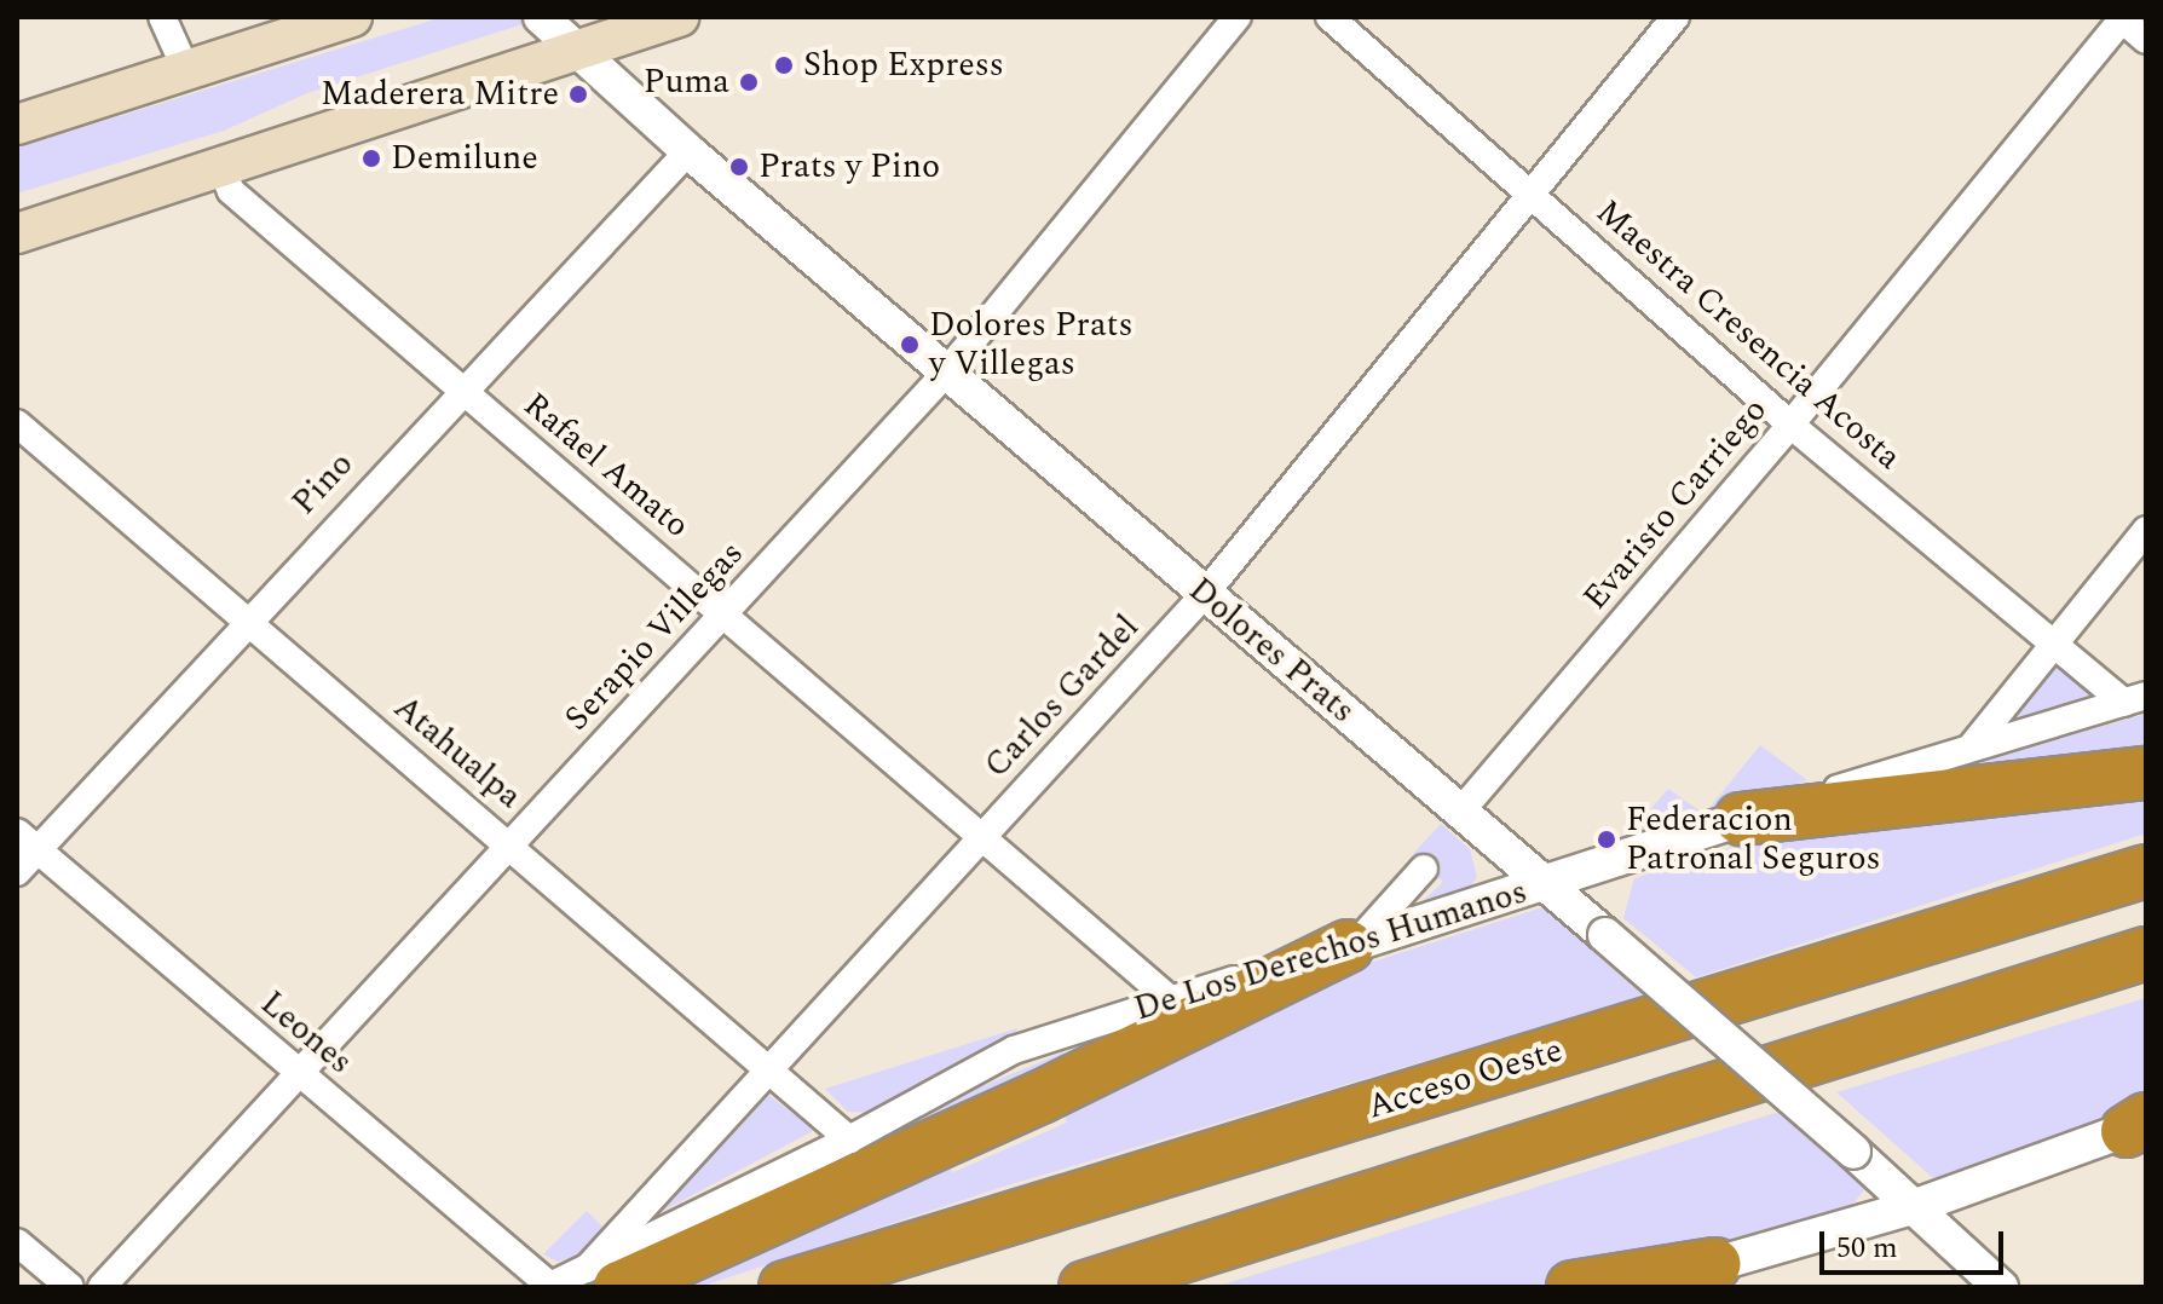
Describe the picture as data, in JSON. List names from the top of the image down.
{
  "streets": {
    "highway": ["Acceso Oeste"],
    "street": [
      "Maestra Cresencia Acosta",
      "Rafael Amato",
      "Pino",
      "Evaristo Carriego",
      "Serapio Villegas",
      "Dolores Prats",
      "Carlos Gardel",
      "Atahualpa",
      "De Los Derechos Humanos",
      "Leones"
    ]
  },
  "crossings": [
    ["Maestra Cresencia Acosta", "Evaristo Carriego"],
    ["Maestra Cresencia Acosta", "Carlos Gardel"],
    ["Maestra Cresencia Acosta", "De Los Derechos Humanos"],
    ["Rafael Amato", "Pino"],
    ["Rafael Amato", "Serapio Villegas"],
    ["Rafael Amato", "Carlos Gardel"],
    ["Rafael Amato", "De Los Derechos Humanos"],
    ["Pino", "Dolores Prats"],
    ["Pino", "Atahualpa"],
    ["Pino", "Leones"],
    ["Evaristo Carriego", "Dolores Prats"],
    ["Serapio Villegas", "Dolores Prats"],
    ["Serapio Villegas", "Atahualpa"],
    ["Serapio Villegas", "Leones"],
    ["Dolores Prats", "Carlos Gardel"],
    ["Dolores Prats", "De Los Derechos Humanos"],
    ["Carlos Gardel", "Atahualpa"],
    ["Carlos Gardel", "De Los Derechos Humanos"],
    ["Atahualpa", "De Los Derechos Humanos"],
    ["De Los Derechos Humanos", "Leones"]
  ],
  "places": [
    "Shop Express",
    "Puma",
    "Maderera Mitre",
    "Demilune",
    "Prats y Pino",
    "Dolores Prats y Villegas",
    "Federacion Patronal Seguros"
  ],
  "scale_bar": "50 m"
}
